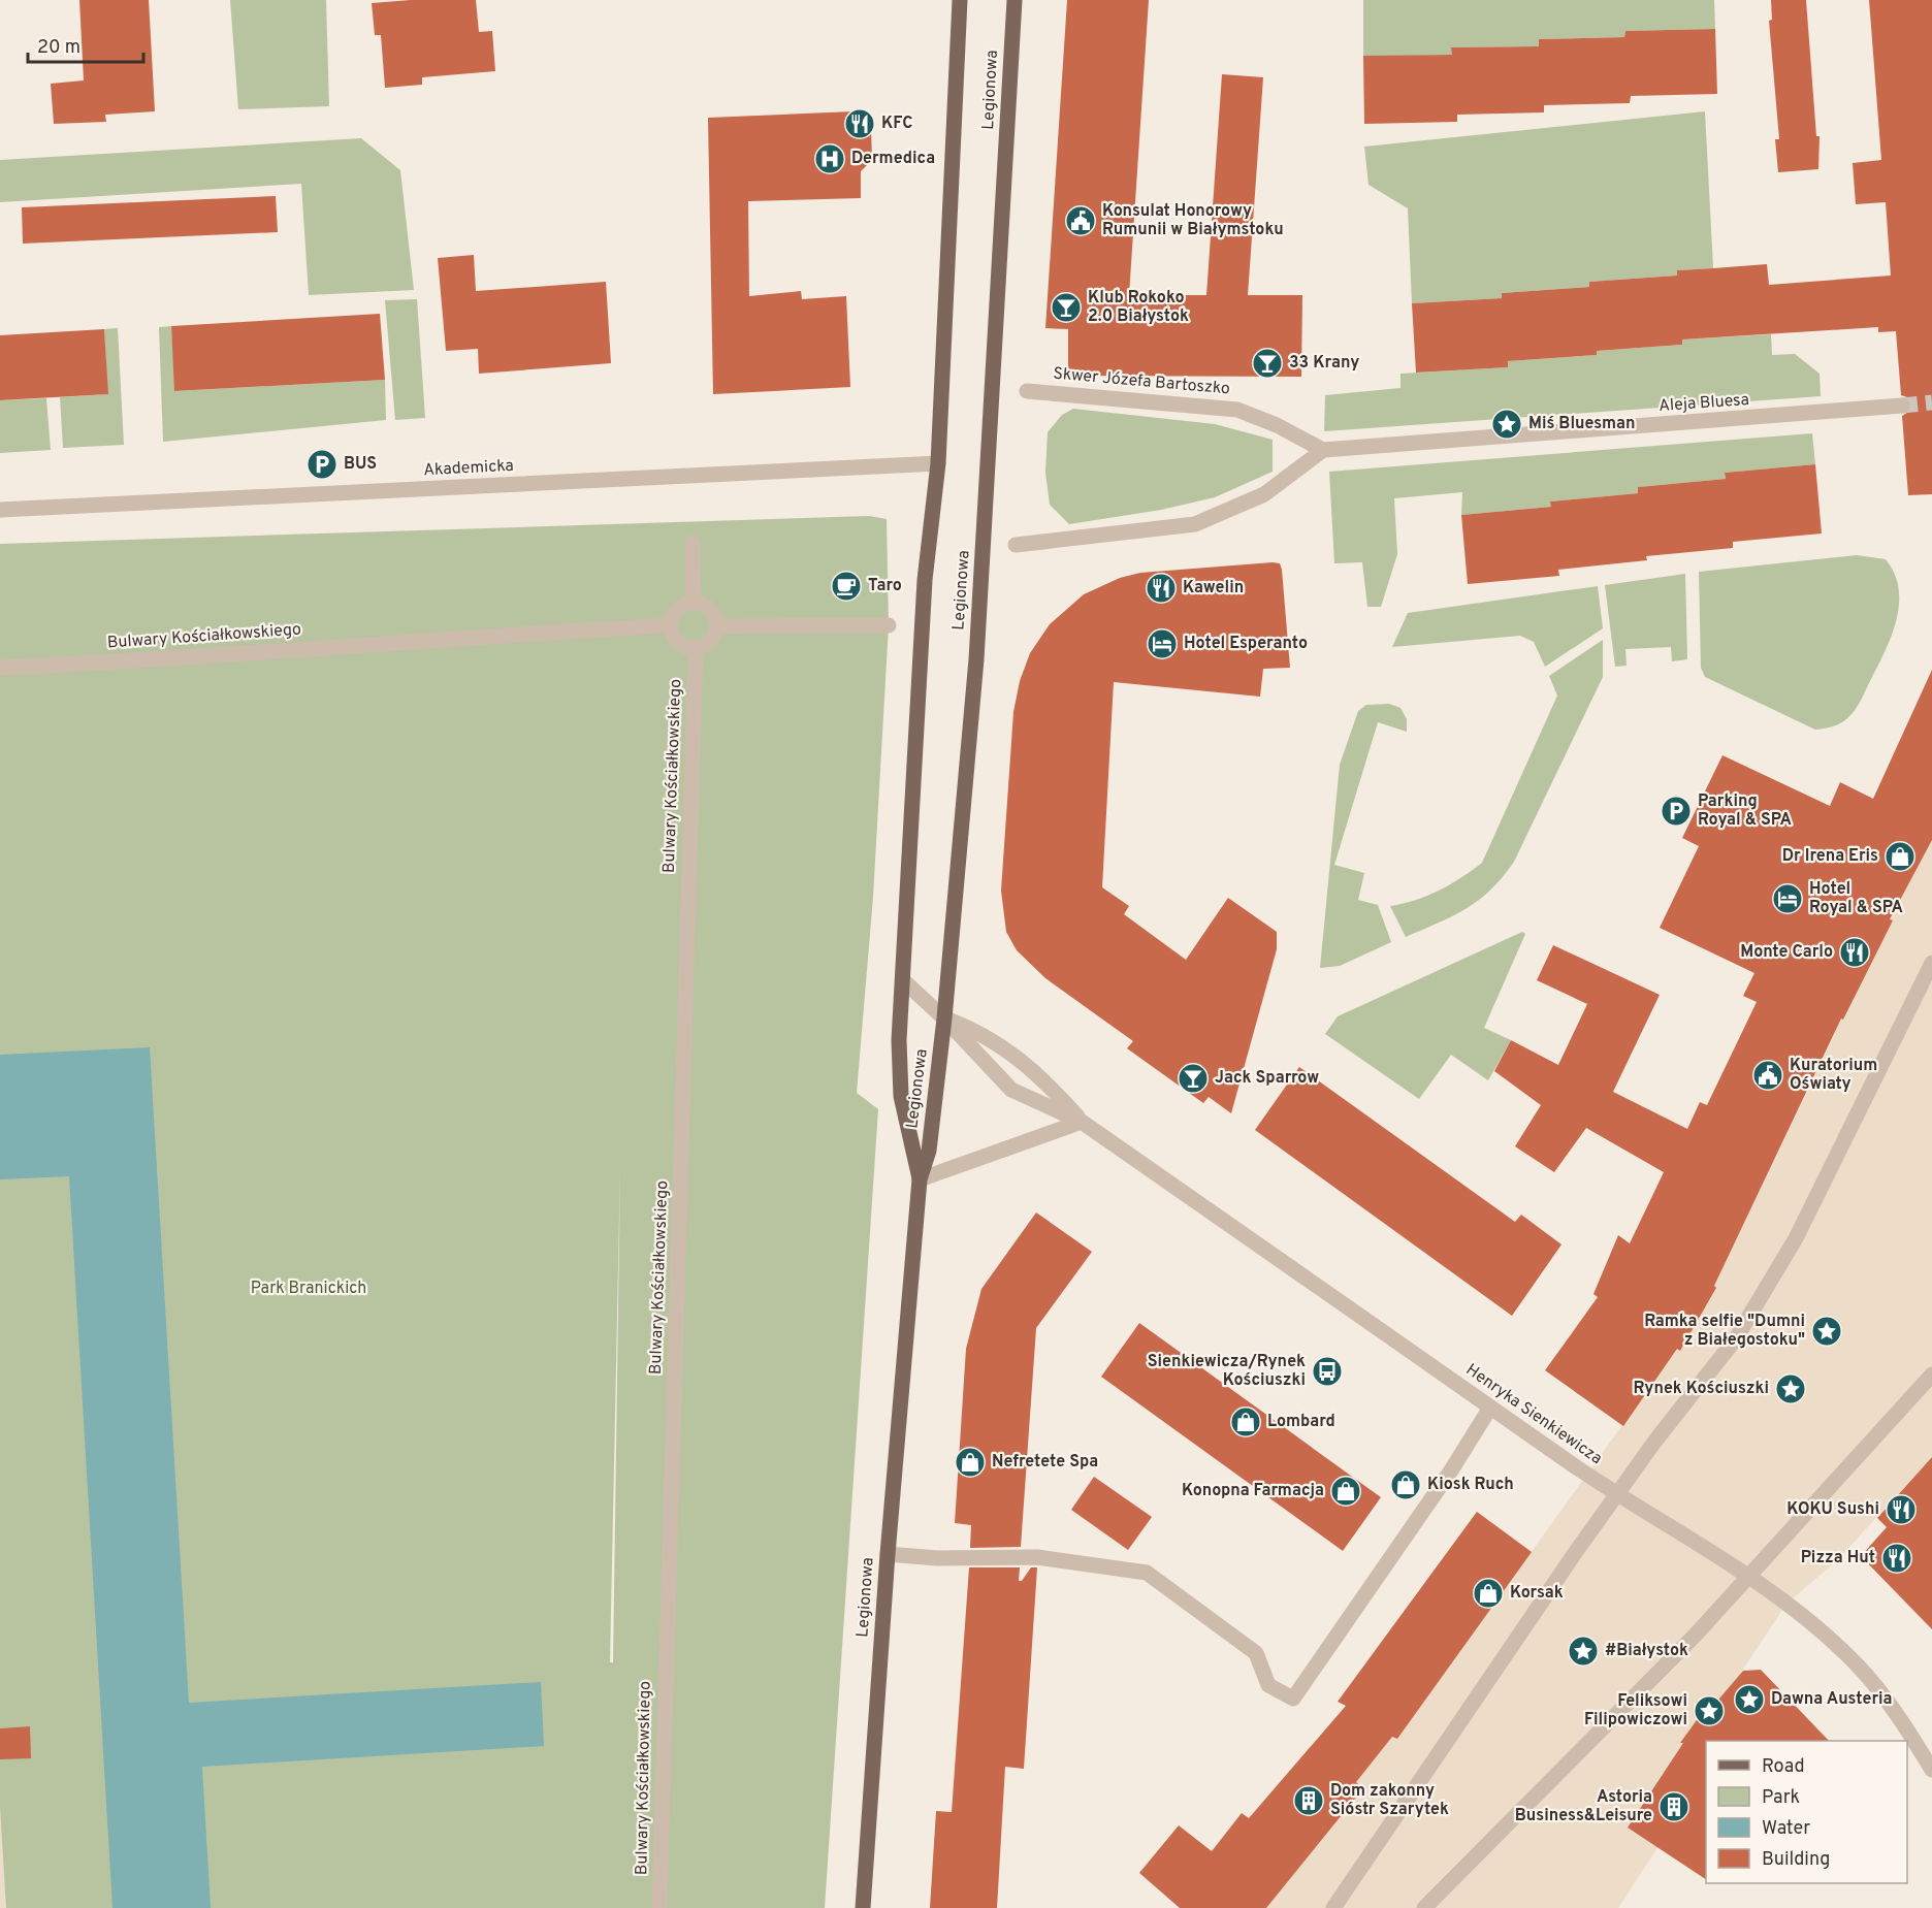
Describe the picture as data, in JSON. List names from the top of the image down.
{
  "streets": {
    "main road": ["Legionowa"],
    "street": [
      "Skwer Józefa Bartoszko",
      "Aleja Bluesa",
      "Akademicka",
      "Bulwary Kościałkowskiego",
      "Henryka Sienkiewicza"
    ]
  },
  "crossings": [
    ["Legionowa", "Akademicka"],
    ["Legionowa", "Henryka Sienkiewicza"],
    ["Skwer Józefa Bartoszko", "Aleja Bluesa"]
  ],
  "parks": ["Park Branickich"],
  "places": {
    "restaurant": [
      "KFC",
      "Kawelin",
      "Monte Carlo",
      "KOKU Sushi",
      "Pizza Hut"
    ],
    "hospital": ["Dermedica"],
    "public building": ["Konsulat Honorowy Rumunii w Białymstoku", "Kuratorium Oświaty"],
    "bar": ["Klub Rokoko 2.0 Białystok", "33 Krany", "Jack Sparrow"],
    "place": [
      "Miś Bluesman",
      "Ramka selfie \"Dumni z Białegostoku\"",
      "Rynek Kościuszki",
      "#Białystok",
      "Dawna Austeria",
      "Feliksowi Filipowiczowi"
    ],
    "parking": ["BUS", "Parking Royal & SPA"],
    "cafe": ["Taro"],
    "hotel": ["Hotel Esperanto", "Hotel Royal & SPA"],
    "shop": [
      "Dr Irena Eris",
      "Lombard",
      "Nefretete Spa",
      "Kiosk Ruch",
      "Konopna Farmacja",
      "Korsak"
    ],
    "bus stop": ["Sienkiewicza/Rynek Kościuszki"],
    "building": ["Dom zakonny Sióstr Szarytek", "Astoria Business&Leisure"]
  },
  "legend": [
    "Road",
    "Park",
    "Water",
    "Building"
  ],
  "scale_bar": "20 m"
}
